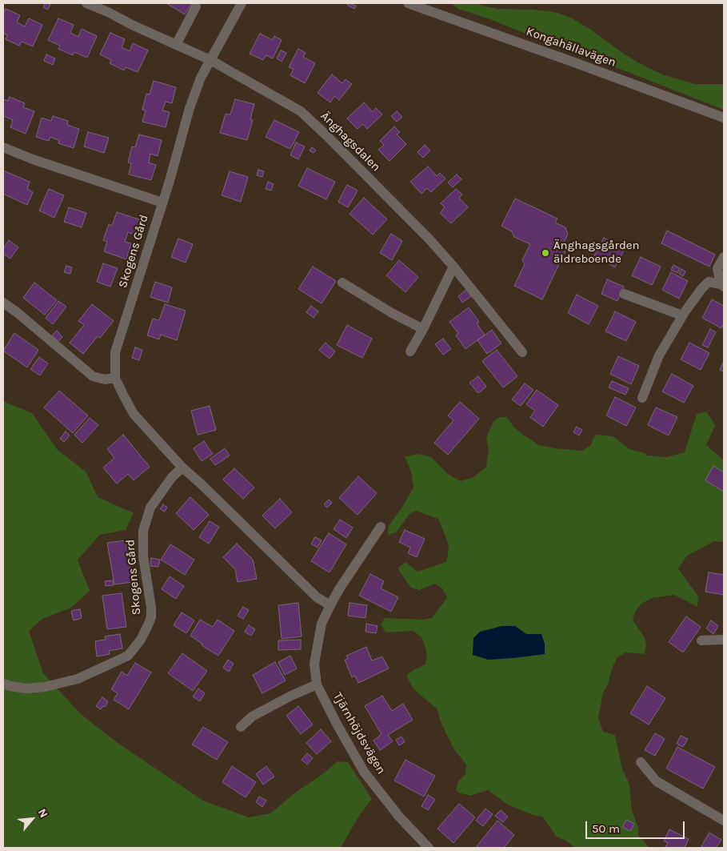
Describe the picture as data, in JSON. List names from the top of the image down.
{
  "streets": {
    "street": [
      "Kongahällavägen",
      "Änghagsdalen",
      "Skogens Gård",
      "Tjärnhöjdsvägen"
    ]
  },
  "crossings": [
    ["Änghagsdalen", "Skogens Gård"],
    ["Skogens Gård", "Tjärnhöjdsvägen"]
  ],
  "places": ["Änghagsgården äldreboende"],
  "scale_bar": "50 m",
  "north": "top right"
}
